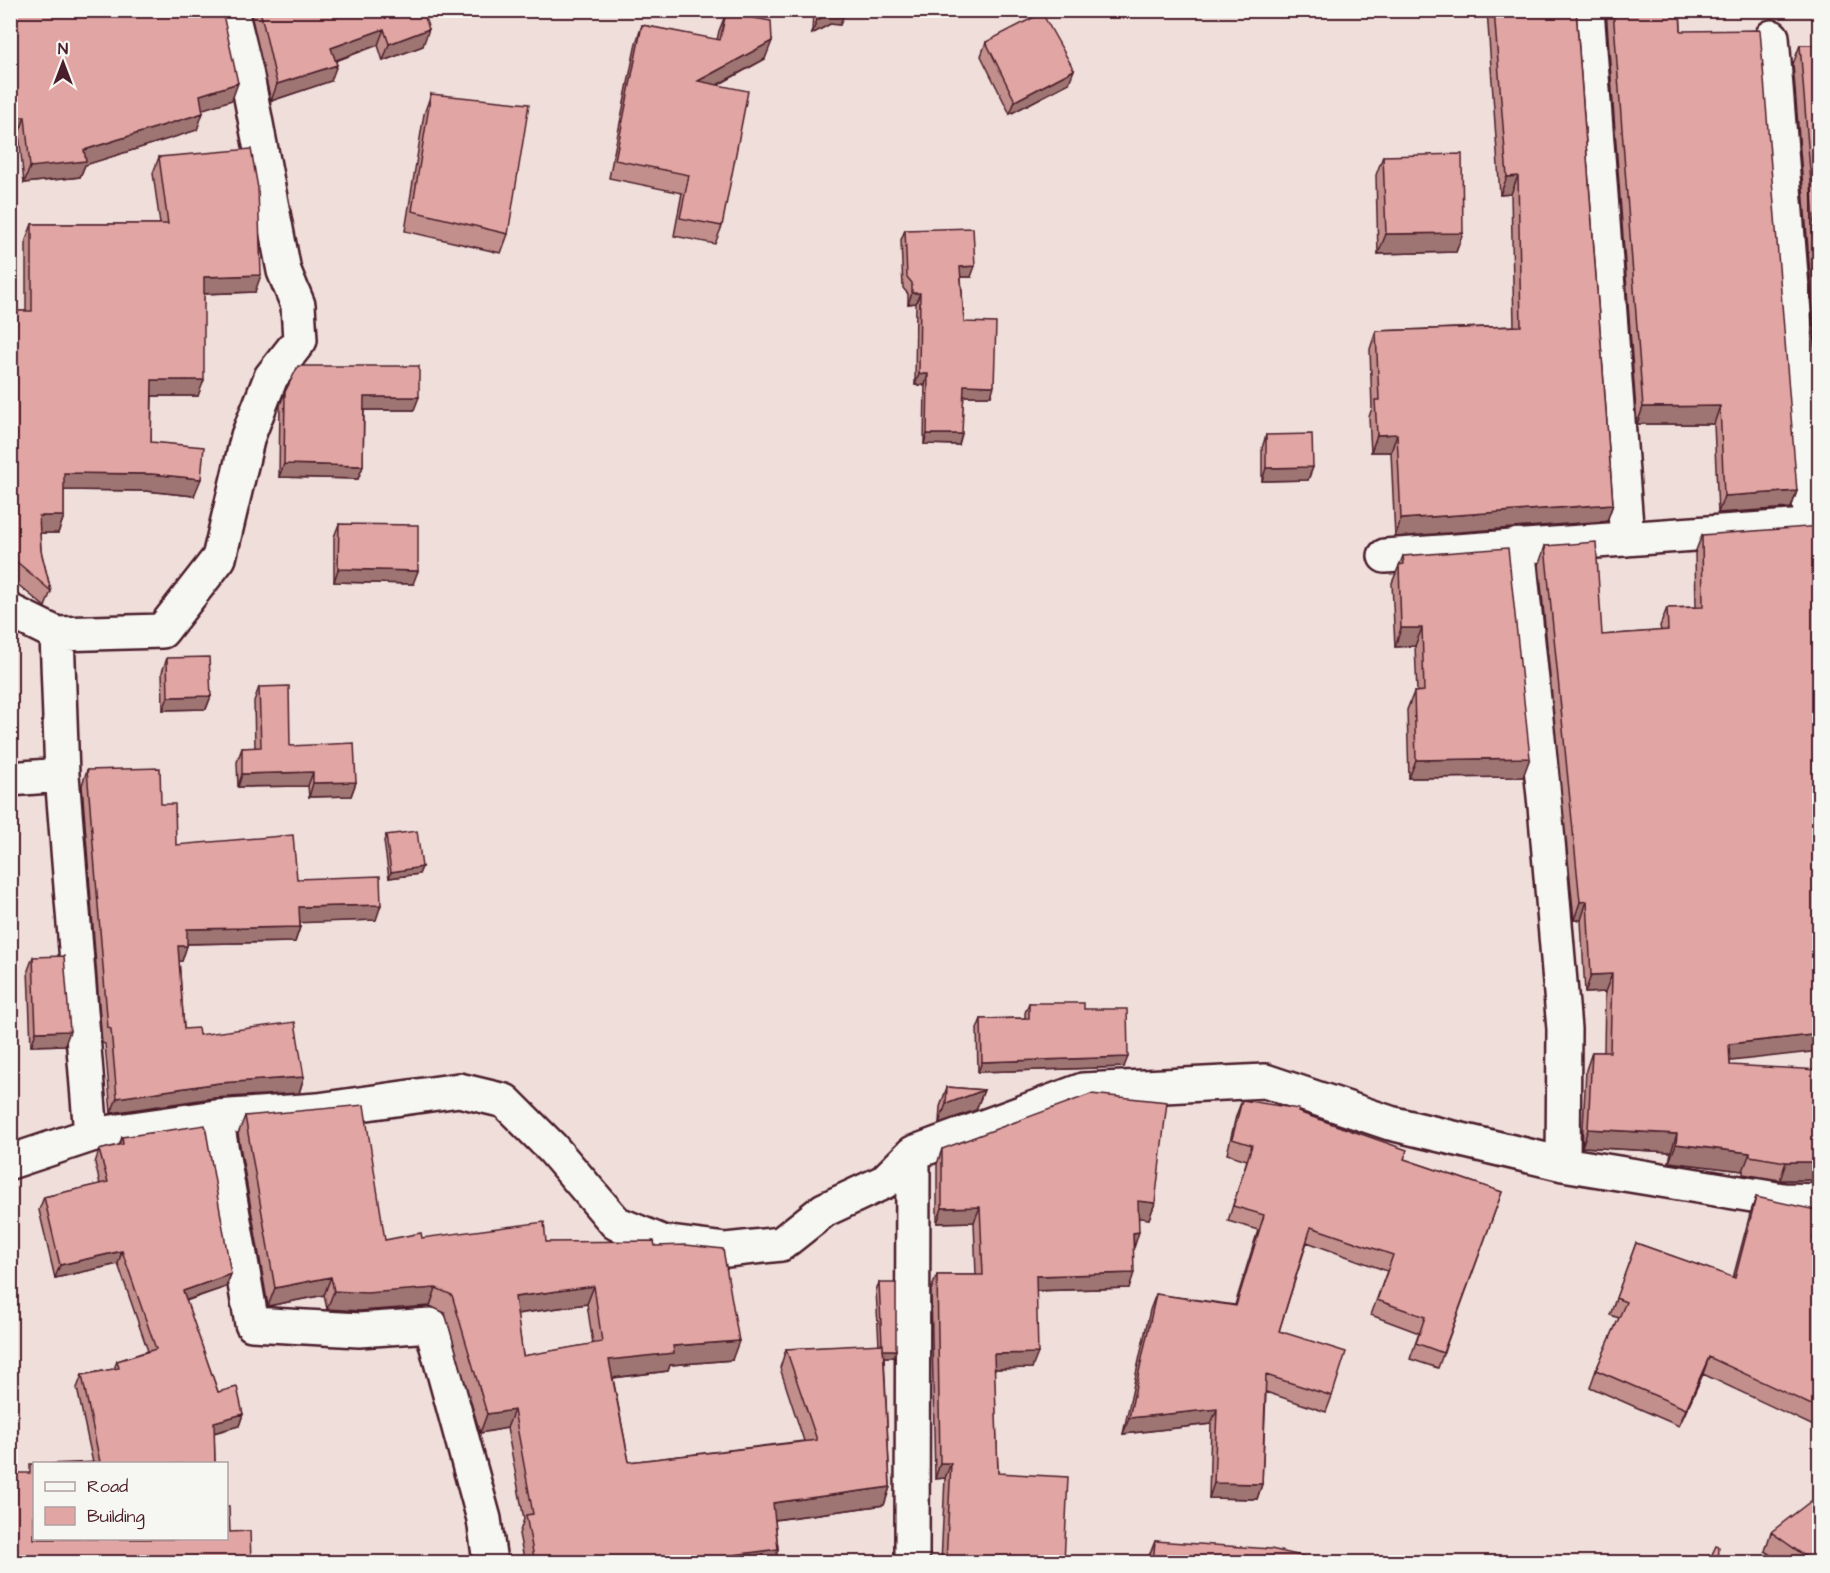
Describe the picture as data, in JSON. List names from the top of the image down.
{
  "legend": ["Road", "Building"],
  "north": "top"
}
